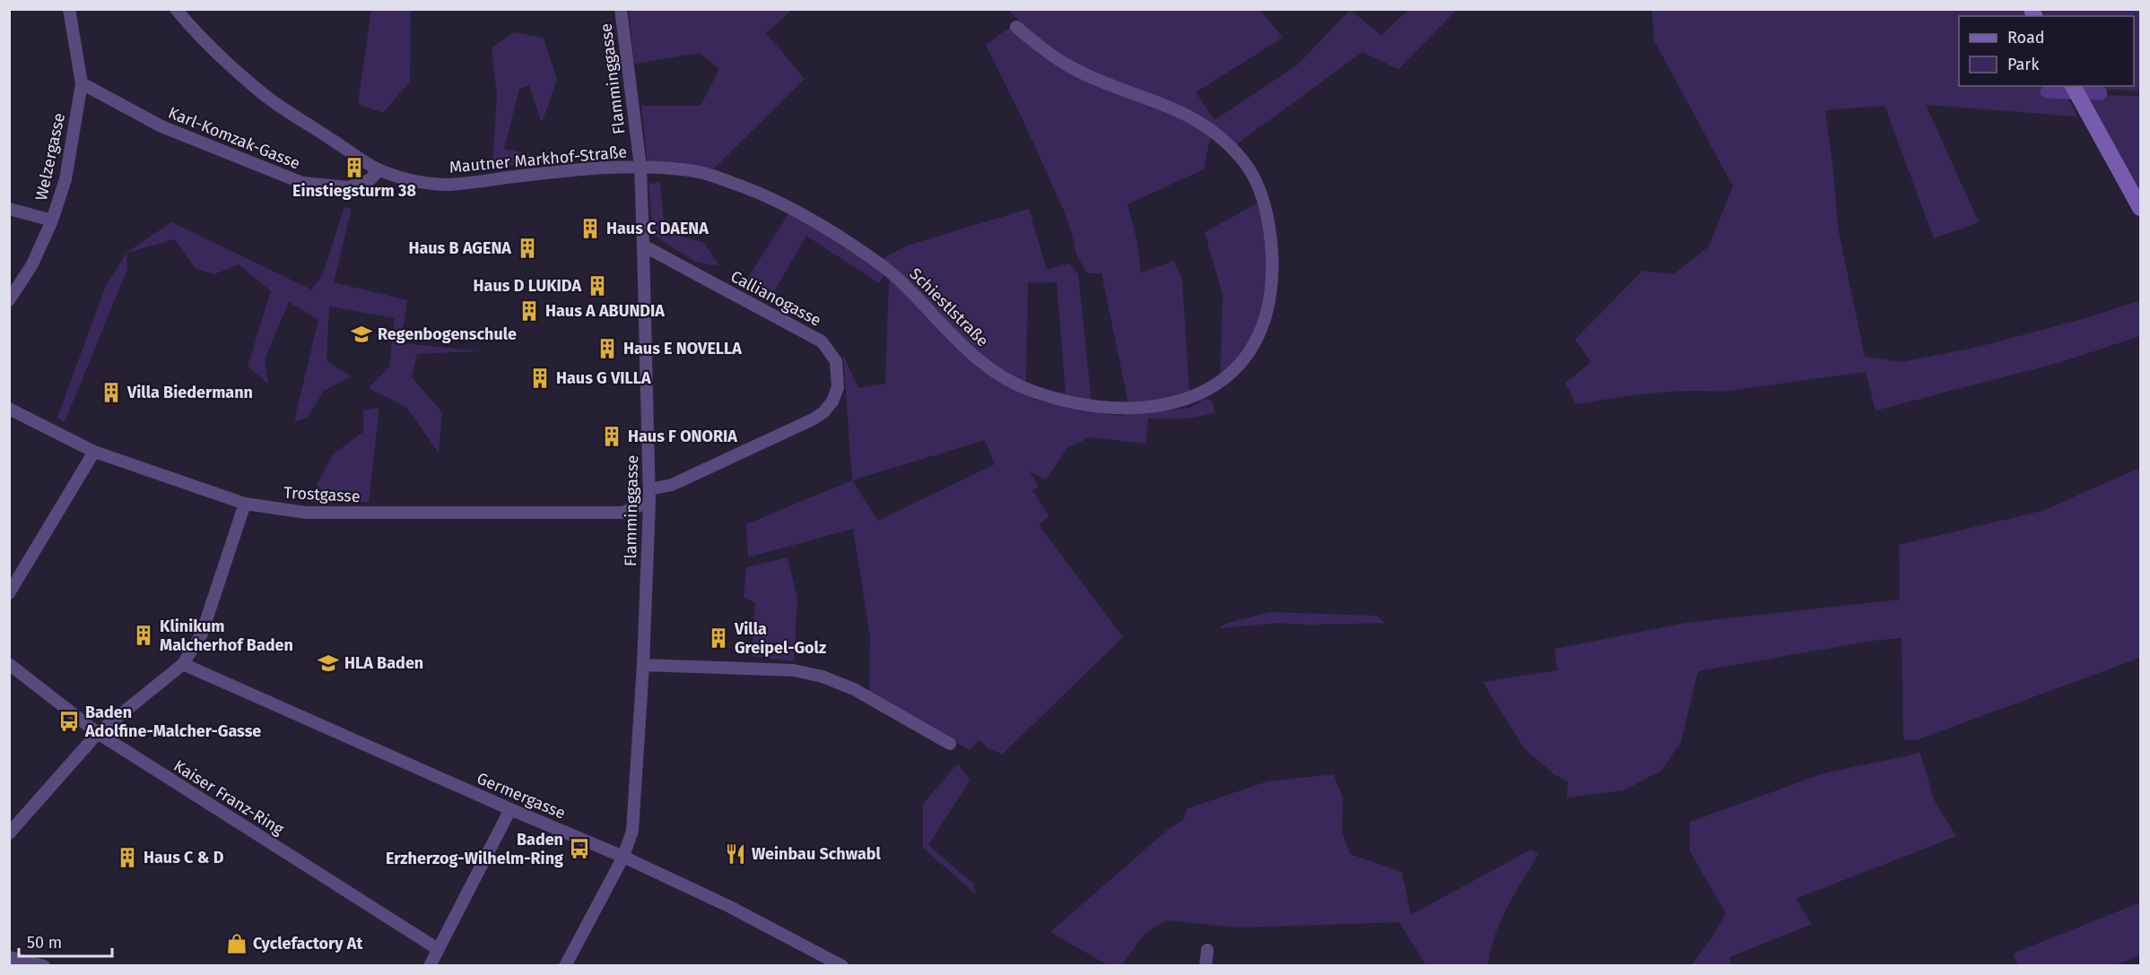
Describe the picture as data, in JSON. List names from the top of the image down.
{
  "streets": {
    "street": [
      "Flamminggasse",
      "Karl-Komzak-Gasse",
      "Welzergasse",
      "Mautner Markhof-Straße",
      "Callianogasse",
      "Schiestlstraße",
      "Trostgasse",
      "Germergasse",
      "Kaiser Franz-Ring"
    ]
  },
  "crossings": [
    ["Flamminggasse", "Mautner Markhof-Straße"],
    ["Flamminggasse", "Callianogasse"],
    ["Flamminggasse", "Schiestlstraße"],
    ["Flamminggasse", "Trostgasse"],
    ["Flamminggasse", "Germergasse"],
    ["Karl-Komzak-Gasse", "Welzergasse"],
    ["Karl-Komzak-Gasse", "Mautner Markhof-Straße"],
    ["Mautner Markhof-Straße", "Schiestlstraße"],
    ["Callianogasse", "Trostgasse"]
  ],
  "places": {
    "building": [
      "Einstiegsturm 38",
      "Haus C DAENA",
      "Haus B AGENA",
      "Haus D LUKIDA",
      "Haus A ABUNDIA",
      "Haus E NOVELLA",
      "Haus G VILLA",
      "Villa Biedermann",
      "Haus F ONORIA",
      "Klinikum Malcherhof Baden",
      "Villa Greipel-Golz",
      "Haus C & D"
    ],
    "school or university": ["Regenbogenschule", "HLA Baden"],
    "bus stop": ["Baden Adolfine-Malcher-Gasse", "Baden Erzherzog-Wilhelm-Ring"],
    "restaurant": ["Weinbau Schwabl"],
    "shop": ["Cyclefactory At"]
  },
  "legend": ["Road", "Park"],
  "scale_bar": "50 m"
}
